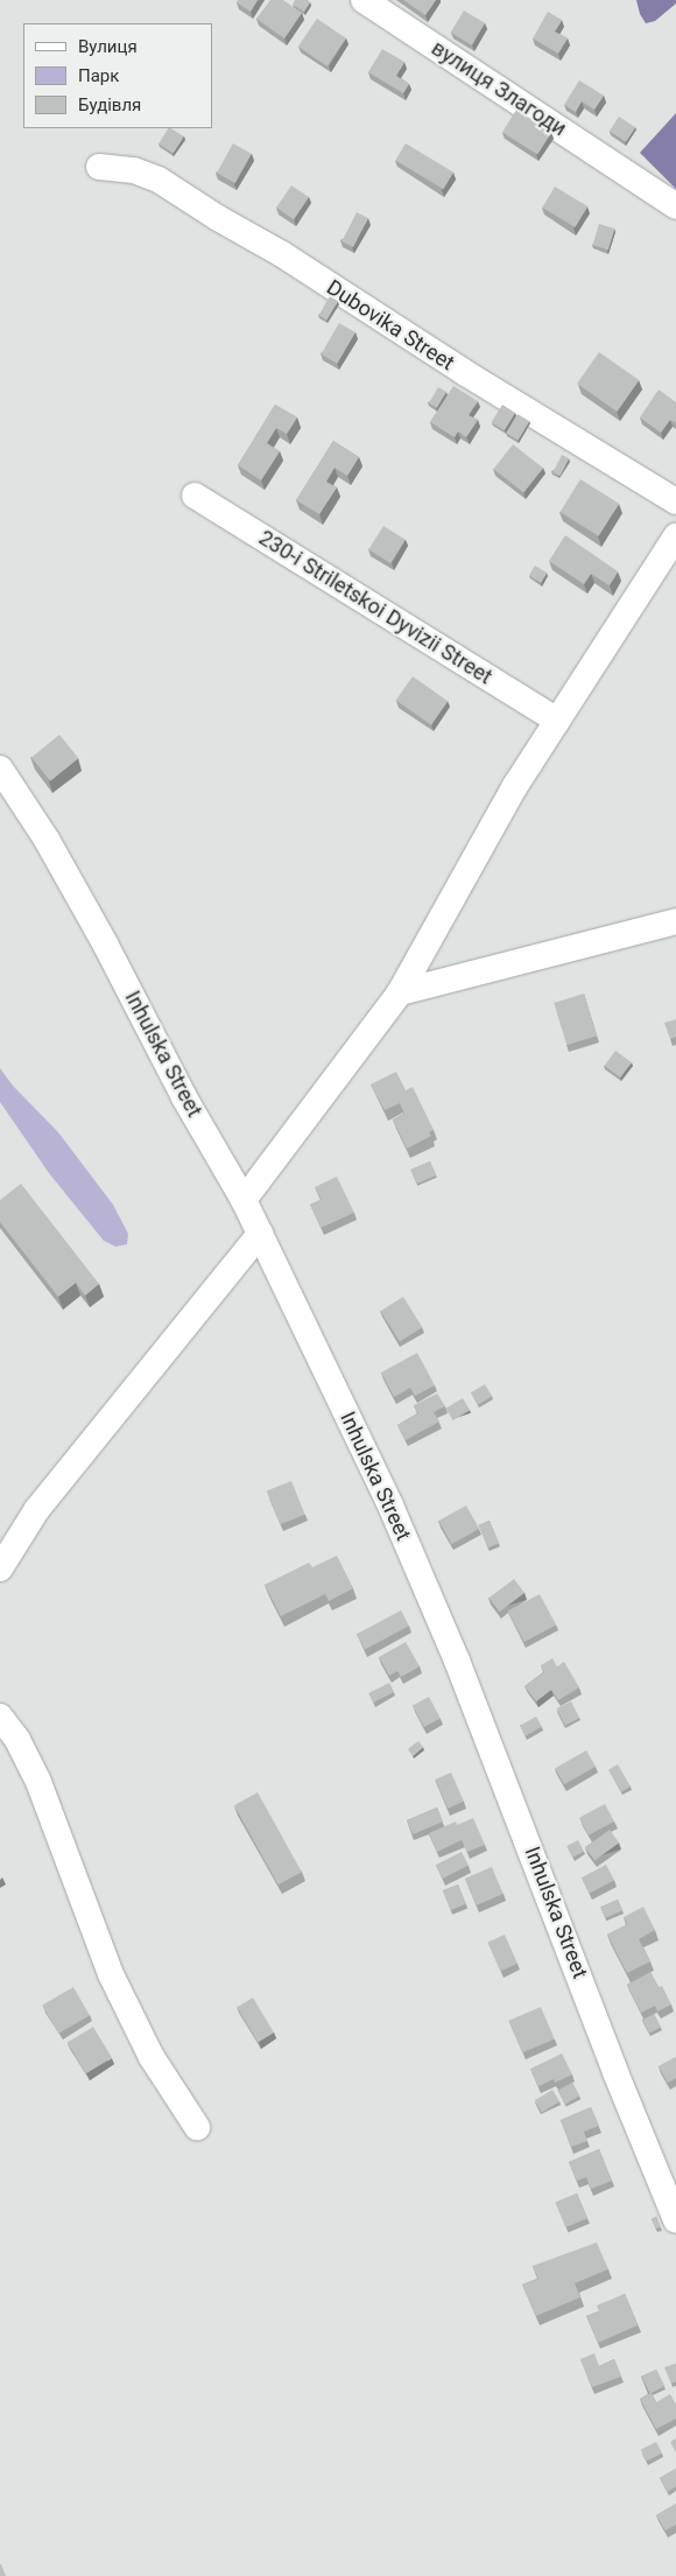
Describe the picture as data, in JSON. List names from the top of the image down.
{
  "streets": {
    "street": [
      "вулиця Злагоди",
      "Dubovika Street",
      "230-i Striletskoi Dyvizii Street",
      "Inhulska Street"
    ]
  },
  "legend": ["Вулиця", "Парк", "Будівля"]
}
